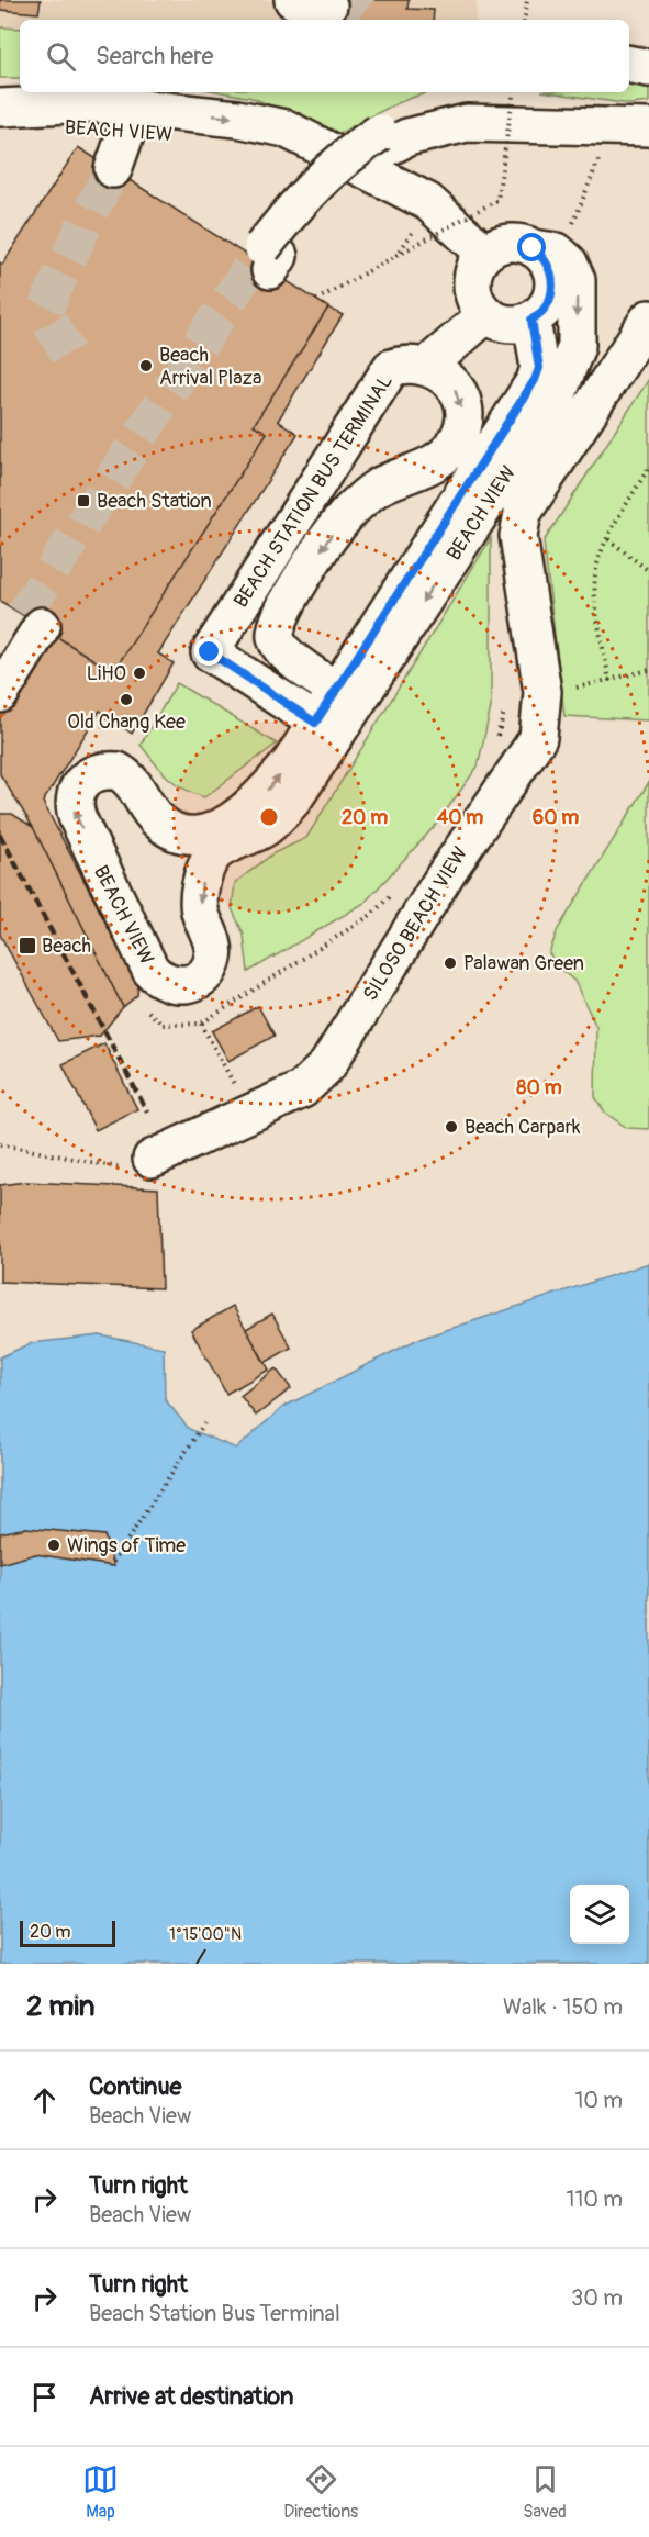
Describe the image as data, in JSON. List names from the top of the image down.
{
  "streets": {
    "street": ["BEACH VIEW", "BEACH STATION BUS TERMINAL", "SILOSO BEACH VIEW"]
  },
  "crossings": [
    ["BEACH VIEW", "BEACH STATION BUS TERMINAL"]
  ],
  "places": {
    "other": [
      "Beach Arrival Plaza",
      "LiHO",
      "Old Chang Kee",
      "Palawan Green",
      "Beach Carpark",
      "Wings of Time"
    ],
    "transit": ["Beach Station", "Beach"]
  },
  "scale_bar": "20 m",
  "page": {
    "search": "Search here",
    "scale": "20 m",
    "heading": ["2 min", "Walk · 150 m"],
    "list": [
      ["Continue", "Beach View", "10 m"],
      ["Turn right", "Beach View", "110 m"],
      ["Turn right", "Beach Station Bus Terminal", "30 m"],
      "Arrive at destination"
    ],
    "nav": ["Map", "Directions", "Saved"]
  },
  "coordinates": ["1°15'00\"N"],
  "rings": [
    "20 m",
    "40 m",
    "60 m",
    "80 m"
  ]
}
